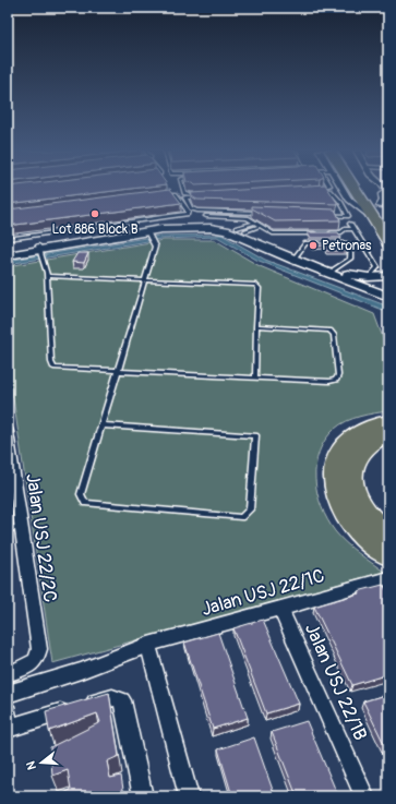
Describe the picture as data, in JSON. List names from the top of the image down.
{
  "streets": {
    "street": ["Jalan USJ 22/2C", "Jalan USJ 22/1C", "Jalan USJ 22/1B"]
  },
  "crossings": [
    ["Jalan USJ 22/1C", "Jalan USJ 22/1B"]
  ],
  "places": ["Lot 886 Block B", "Petronas"],
  "north": "left"
}
